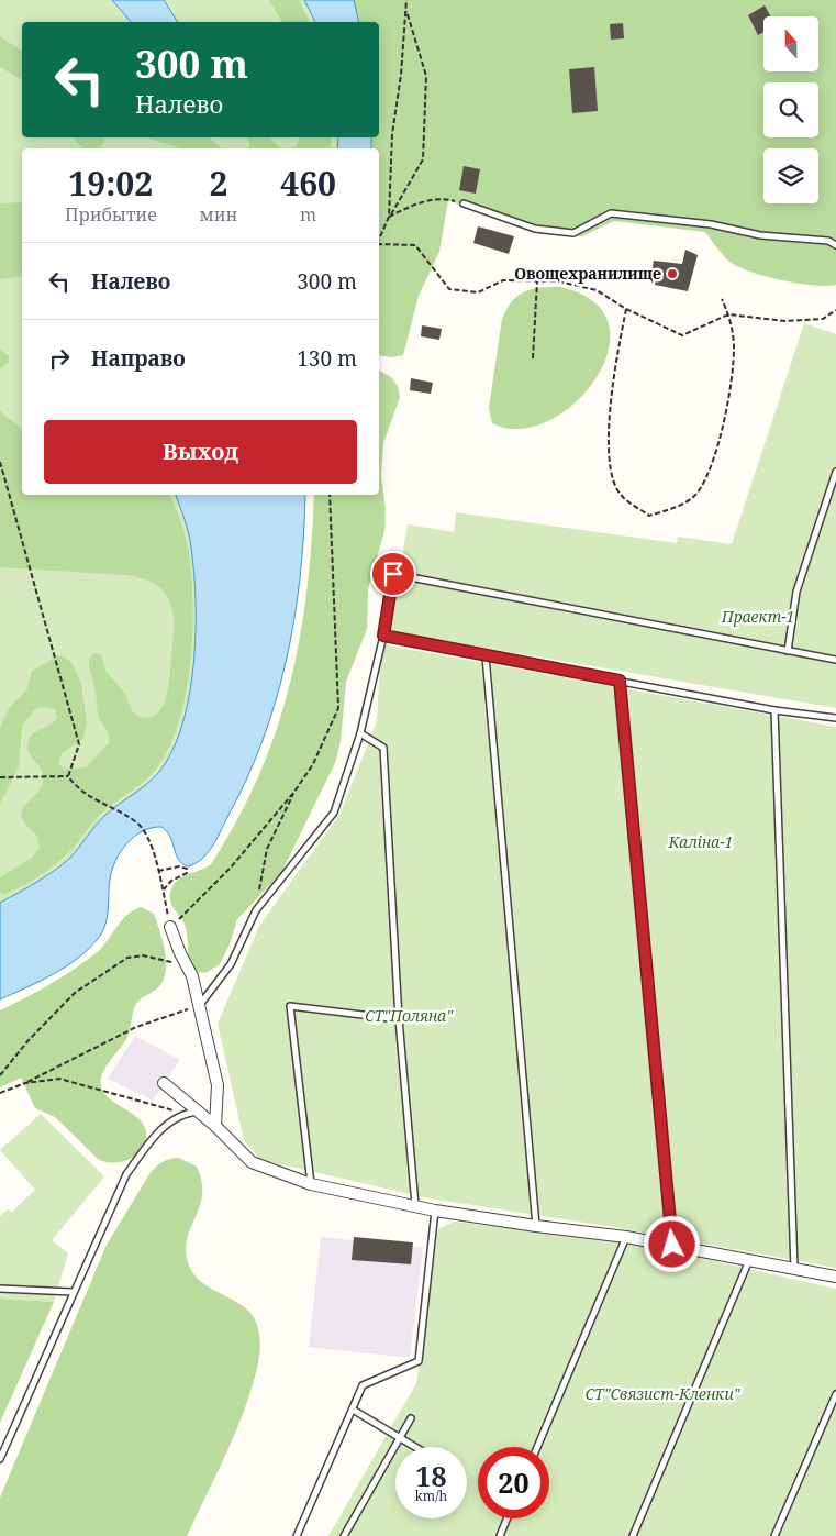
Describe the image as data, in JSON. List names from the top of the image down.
{
  "parks": [
    "Праект-1",
    "Каліна-1",
    "СТ\"Поляна\"",
    "СТ\"Связист-Кленки\""
  ],
  "places": ["Овощехранилище"],
  "north": "top",
  "page": {
    "turn": ["300 m", "Налево"],
    "eta": [
      "19:02",
      "Прибытие",
      "2",
      "мин",
      "460",
      "m"
    ],
    "list": [
      {
        "name": "Налево",
        "value": "300 m"
      },
      {
        "name": "Направо",
        "value": "130 m"
      }
    ],
    "buttons": "Выход",
    "speed": "18 km/h",
    "limit": "20"
  }
}
